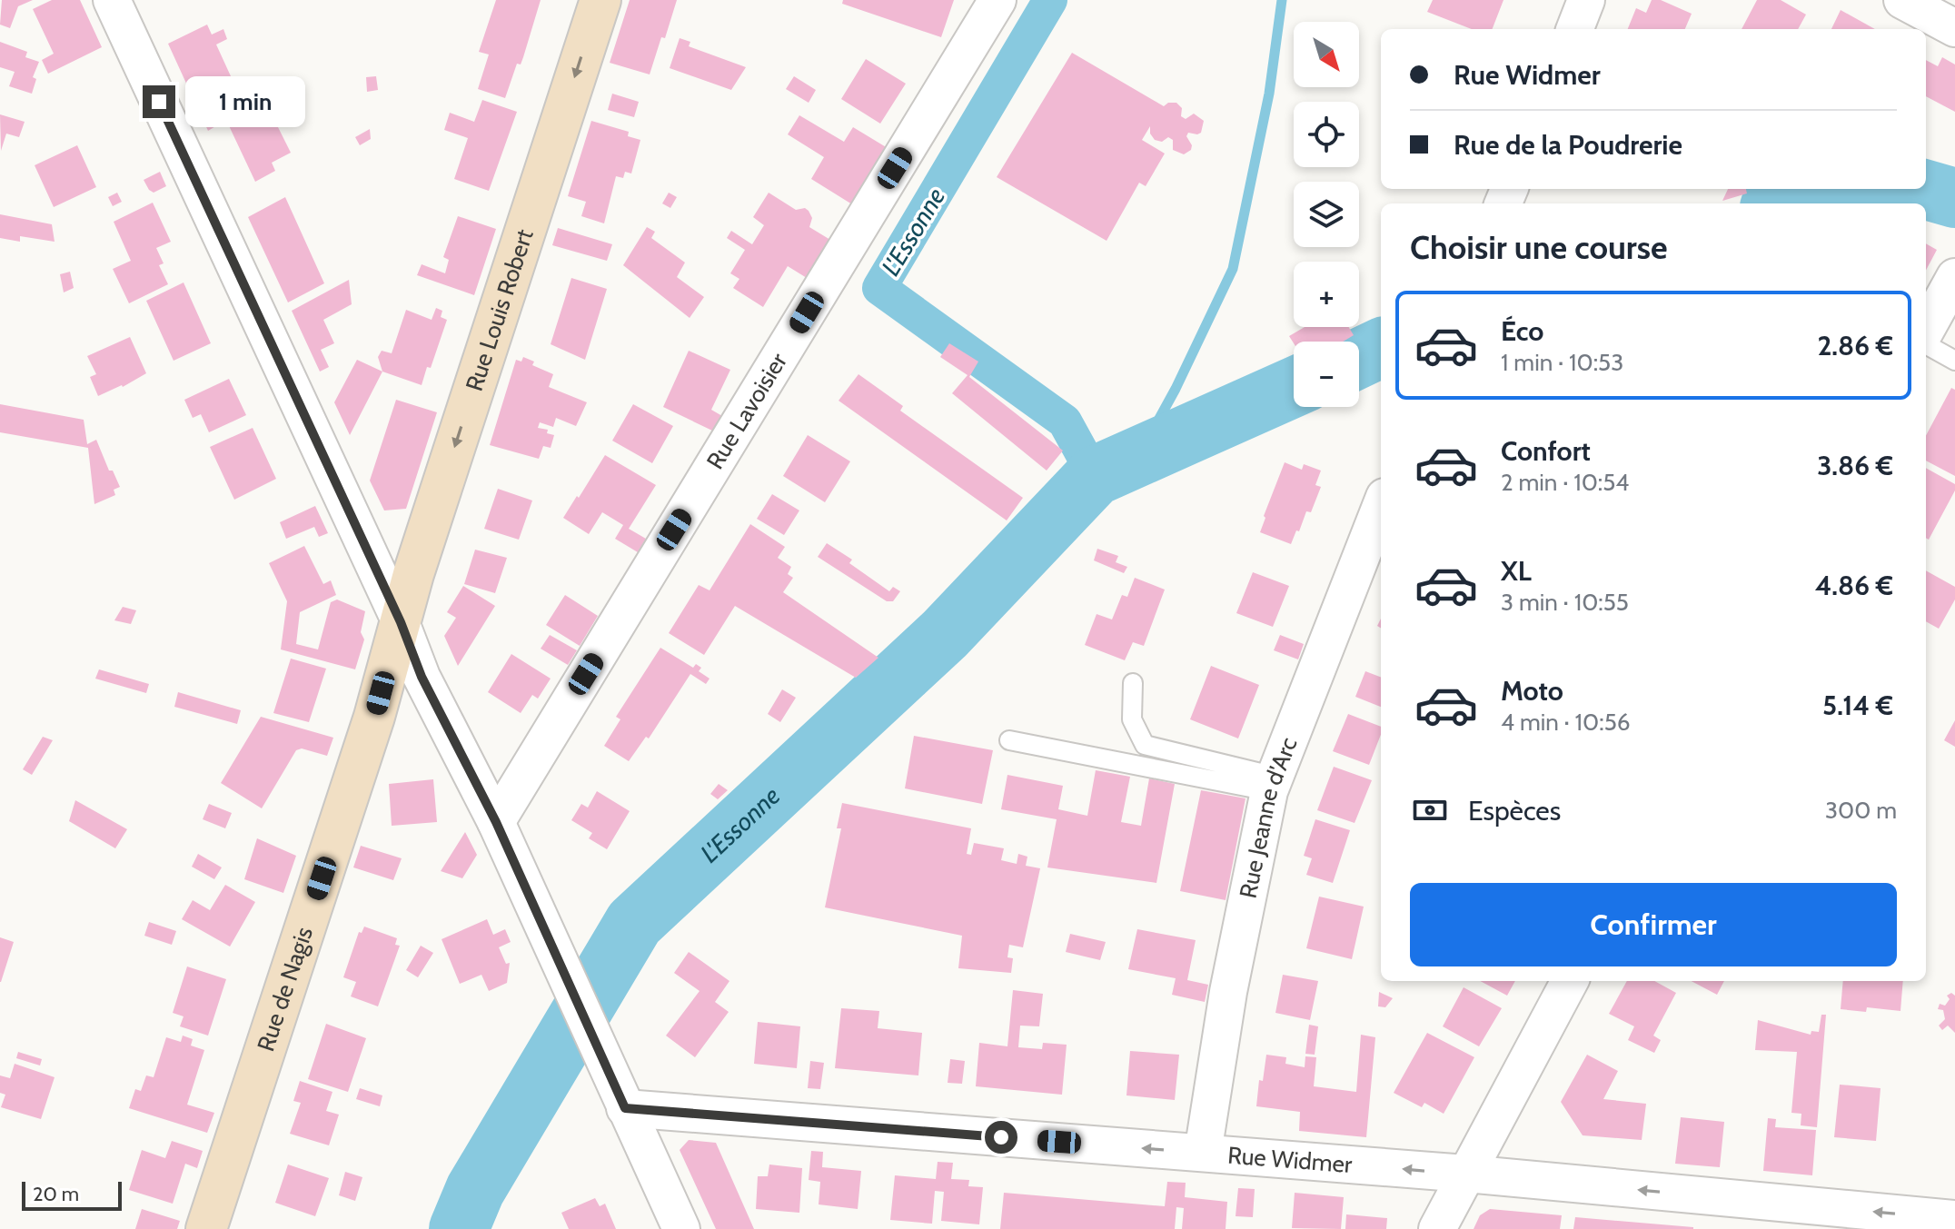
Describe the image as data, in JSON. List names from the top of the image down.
{
  "streets": {
    "street": [
      "Rue Louis Robert",
      "Rue Lavoisier",
      "Rue Jeanne d'Arc",
      "Rue de Nagis",
      "Rue Widmer"
    ]
  },
  "crossings": [
    ["Rue Louis Robert", "Rue de Nagis"],
    ["Rue Jeanne d'Arc", "Rue Widmer"]
  ],
  "one_way": ["Rue Louis Robert", "Rue Widmer"],
  "water": ["L'Essonne"],
  "scale_bar": "20 m",
  "north": "bottom right",
  "page": {
    "map_buttons": ["+", "−"],
    "banner": ["Rue Widmer", "Rue de la Poudrerie"],
    "bubble": "1 min",
    "heading": "Choisir une course",
    "list": [
      {
        "name": "Éco",
        "note": "1 min · 10:53",
        "value": "2.86 €"
      },
      {
        "name": "Confort",
        "note": "2 min · 10:54",
        "value": "3.86 €"
      },
      {
        "name": "XL",
        "note": "3 min · 10:55",
        "value": "4.86 €"
      },
      {
        "name": "Moto",
        "note": "4 min · 10:56",
        "value": "5.14 €"
      }
    ],
    "pay": ["Espèces", "300 m"],
    "buttons": "Confirmer",
    "scale": "20 m"
  }
}
